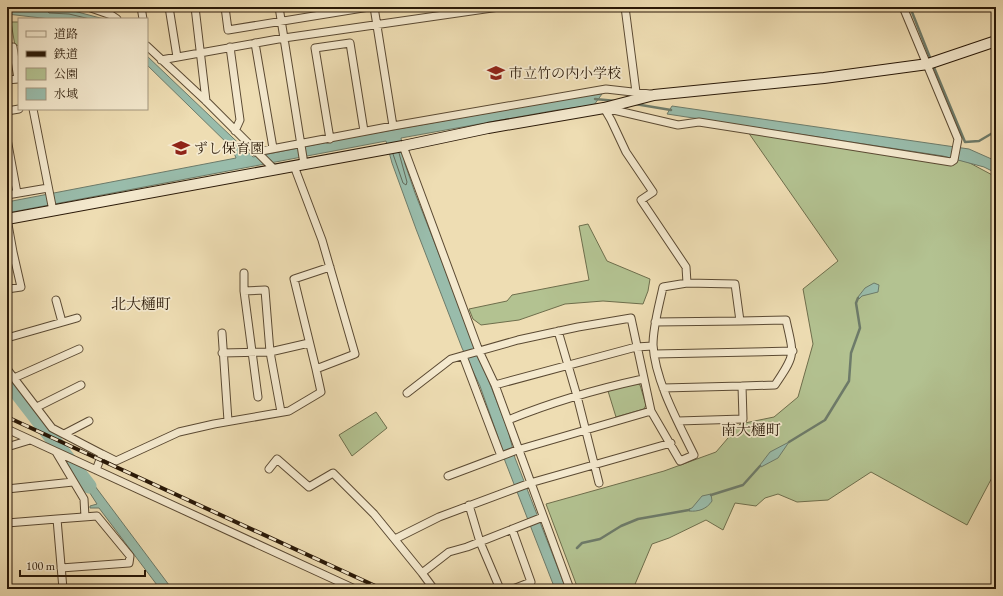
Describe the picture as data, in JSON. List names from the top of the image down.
{
  "districts": ["北大樋町", "南大樋町"],
  "places": {
    "school or university": ["市立竹の内小学校", "ずし保育園"]
  },
  "legend": [
    "道路",
    "鉄道",
    "公園",
    "水域"
  ],
  "scale_bar": "100 m"
}
